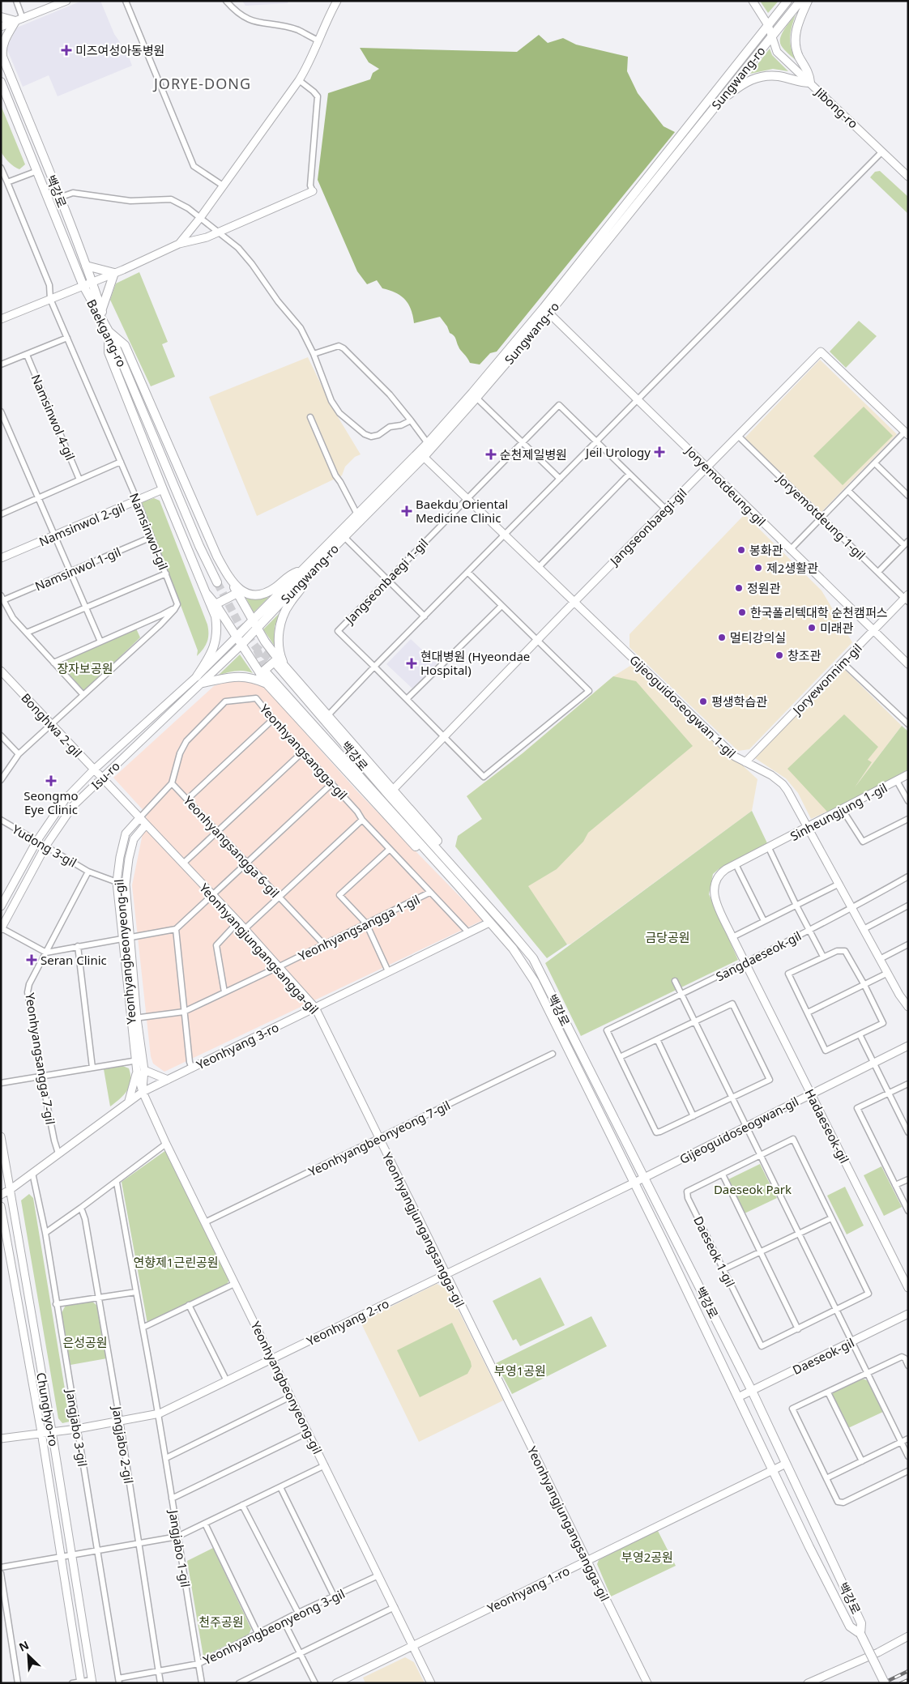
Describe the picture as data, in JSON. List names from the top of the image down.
{
  "streets": {
    "main road": ["Sungwang-ro", "백강로", "Baekgang-ro"],
    "street": [
      "Jibong-ro",
      "Namsinwol 4-gil",
      "Joryemotdeung-gil",
      "Joryemotdeung 1-gil",
      "Namsinwol 2-gil",
      "Jangseonbaegi-gil",
      "Namsinwol-gil",
      "Namsinwol 1-gil",
      "Jangseonbaegi 1-gil",
      "Joryewonnim-gil",
      "Gijeoguidoseogwan 1-gil",
      "Bonghwa 2-gil",
      "Yeonhyangsangga-gil",
      "Isu-ro",
      "Sinheungjung 1-gil",
      "Yudong 3-gil",
      "Yeonhyangsangga 6-gil",
      "Yeonhyangsangga 1-gil",
      "Yeonhyangjungangsangga-gil",
      "Yeonhyangbeonyeong-gil",
      "Sangdaeseok-gil",
      "Yeonhyang 3-ro",
      "Yeonhyangsangga 7-gil",
      "Hadaeseok-gil",
      "Gijeoguidoseogwan-gil",
      "Yeonhyangbeonyeong 7-gil",
      "Daeseok 1-gil",
      "Yeonhyang 2-ro",
      "Daeseok-gil",
      "Chunghyo-ro",
      "Jangjabo 3-gil",
      "Jangjabo 2-gil",
      "Jangjabo 1-gil",
      "Yeonhyang 1-ro",
      "Yeonhyangbeonyeong 3-gil"
    ]
  },
  "crossings": [
    ["Sungwang-ro", "Jibong-ro"],
    ["Sungwang-ro", "Joryemotdeung-gil"],
    ["Sungwang-ro", "Gijeoguidoseogwan 1-gil"],
    ["Sungwang-ro", "Isu-ro"],
    ["백강로", "Baekgang-ro"],
    ["백강로", "Yeonhyang 3-ro"],
    ["백강로", "Gijeoguidoseogwan-gil"],
    ["백강로", "Yeonhyang 2-ro"],
    ["백강로", "Daeseok-gil"],
    ["백강로", "Yeonhyang 1-ro"],
    ["Joryemotdeung-gil", "Jangseonbaegi-gil"],
    ["Joryemotdeung-gil", "Joryewonnim-gil"],
    ["Joryemotdeung 1-gil", "Jangseonbaegi-gil"],
    ["Joryemotdeung 1-gil", "Joryewonnim-gil"],
    ["Namsinwol 2-gil", "Namsinwol-gil"],
    ["Jangseonbaegi-gil", "Gijeoguidoseogwan 1-gil"],
    ["Namsinwol-gil", "Namsinwol 1-gil"],
    ["Jangseonbaegi 1-gil", "Gijeoguidoseogwan 1-gil"],
    ["Joryewonnim-gil", "Gijeoguidoseogwan 1-gil"],
    ["Gijeoguidoseogwan 1-gil", "Sinheungjung 1-gil"],
    ["Gijeoguidoseogwan 1-gil", "Sangdaeseok-gil"],
    ["Bonghwa 2-gil", "Isu-ro"],
    ["Bonghwa 2-gil", "Yeonhyangjungangsangga-gil"],
    ["Bonghwa 2-gil", "Yeonhyangbeonyeong-gil"],
    ["Yeonhyangsangga-gil", "Yeonhyangsangga 6-gil"],
    ["Yeonhyangsangga-gil", "Yeonhyangsangga 1-gil"],
    ["Yeonhyangsangga-gil", "Yeonhyang 3-ro"],
    ["Isu-ro", "Yudong 3-gil"],
    ["Sinheungjung 1-gil", "Hadaeseok-gil"],
    ["Yudong 3-gil", "Yeonhyangsangga 7-gil"],
    ["Yeonhyangsangga 6-gil", "Yeonhyangsangga 1-gil"],
    ["Yeonhyangsangga 1-gil", "Yeonhyangjungangsangga-gil"],
    ["Yeonhyangsangga 1-gil", "Yeonhyangbeonyeong-gil"],
    ["Yeonhyangjungangsangga-gil", "Yeonhyangbeonyeong-gil"],
    ["Yeonhyangjungangsangga-gil", "Yeonhyang 3-ro"],
    ["Yeonhyangjungangsangga-gil", "Yeonhyangbeonyeong 7-gil"],
    ["Yeonhyangjungangsangga-gil", "Yeonhyang 2-ro"],
    ["Yeonhyangjungangsangga-gil", "Yeonhyang 1-ro"],
    ["Yeonhyangbeonyeong-gil", "Yeonhyang 3-ro"],
    ["Yeonhyangbeonyeong-gil", "Yeonhyangbeonyeong 7-gil"],
    ["Yeonhyangbeonyeong-gil", "Yeonhyang 2-ro"],
    ["Yeonhyangbeonyeong-gil", "Yeonhyang 1-ro"],
    ["Yeonhyangbeonyeong-gil", "Yeonhyangbeonyeong 3-gil"],
    ["Sangdaeseok-gil", "Hadaeseok-gil"],
    ["Yeonhyang 3-ro", "Yeonhyangsangga 7-gil"],
    ["Yeonhyang 3-ro", "Chunghyo-ro"],
    ["Yeonhyang 3-ro", "Jangjabo 3-gil"],
    ["Hadaeseok-gil", "Gijeoguidoseogwan-gil"],
    ["Gijeoguidoseogwan-gil", "Yeonhyang 2-ro"],
    ["Yeonhyang 2-ro", "Chunghyo-ro"],
    ["Yeonhyang 2-ro", "Jangjabo 3-gil"],
    ["Yeonhyang 2-ro", "Jangjabo 2-gil"],
    ["Yeonhyang 2-ro", "Jangjabo 1-gil"],
    ["Jangjabo 3-gil", "Yeonhyangbeonyeong 3-gil"],
    ["Jangjabo 2-gil", "Yeonhyangbeonyeong 3-gil"],
    ["Jangjabo 1-gil", "Yeonhyangbeonyeong 3-gil"]
  ],
  "districts": ["JORYE-DONG"],
  "parks": [
    "장자보공원",
    "금당공원",
    "Daeseok Park",
    "연향제1근린공원",
    "은성공원",
    "부영1공원",
    "부영2공원",
    "천주공원"
  ],
  "places": {
    "health": [
      "미즈여성아동병원",
      "Jeil Urology",
      "순천제일병원",
      "Baekdu Oriental Medicine Clinic",
      "현대병원 (Hyeondae Hospital)",
      "Seongmo Eye Clinic",
      "Seran Clinic"
    ],
    "other": [
      "봉화관",
      "제2생활관",
      "정원관",
      "한국폴리텍대학 순천캠퍼스",
      "미래관",
      "멀티강의실",
      "창조관",
      "평생학습관"
    ]
  },
  "north": "top left"
}
